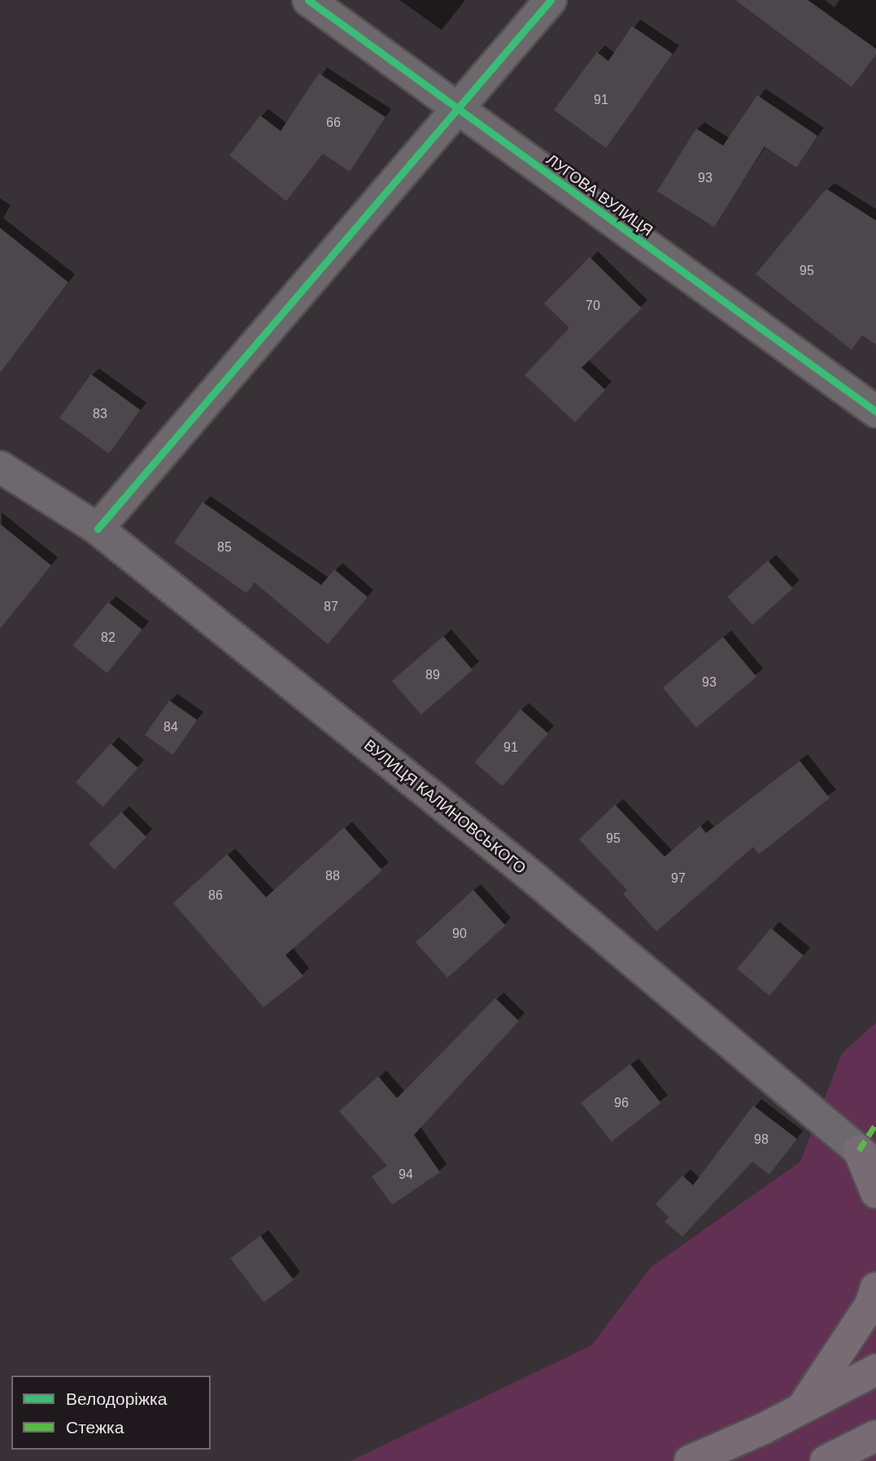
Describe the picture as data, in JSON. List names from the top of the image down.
{
  "streets": {
    "street": ["ЛУГОВА ВУЛИЦЯ", "ВУЛИЦЯ КАЛИНОВСЬКОГО"]
  },
  "house_numbers": [
    "91",
    "66",
    "93",
    "95",
    "70",
    "83",
    "85",
    "87",
    "82",
    "89",
    "93",
    "84",
    "91",
    "95",
    "88",
    "97",
    "86",
    "90",
    "96",
    "98",
    "94"
  ],
  "legend": ["Велодоріжка", "Стежка"]
}
